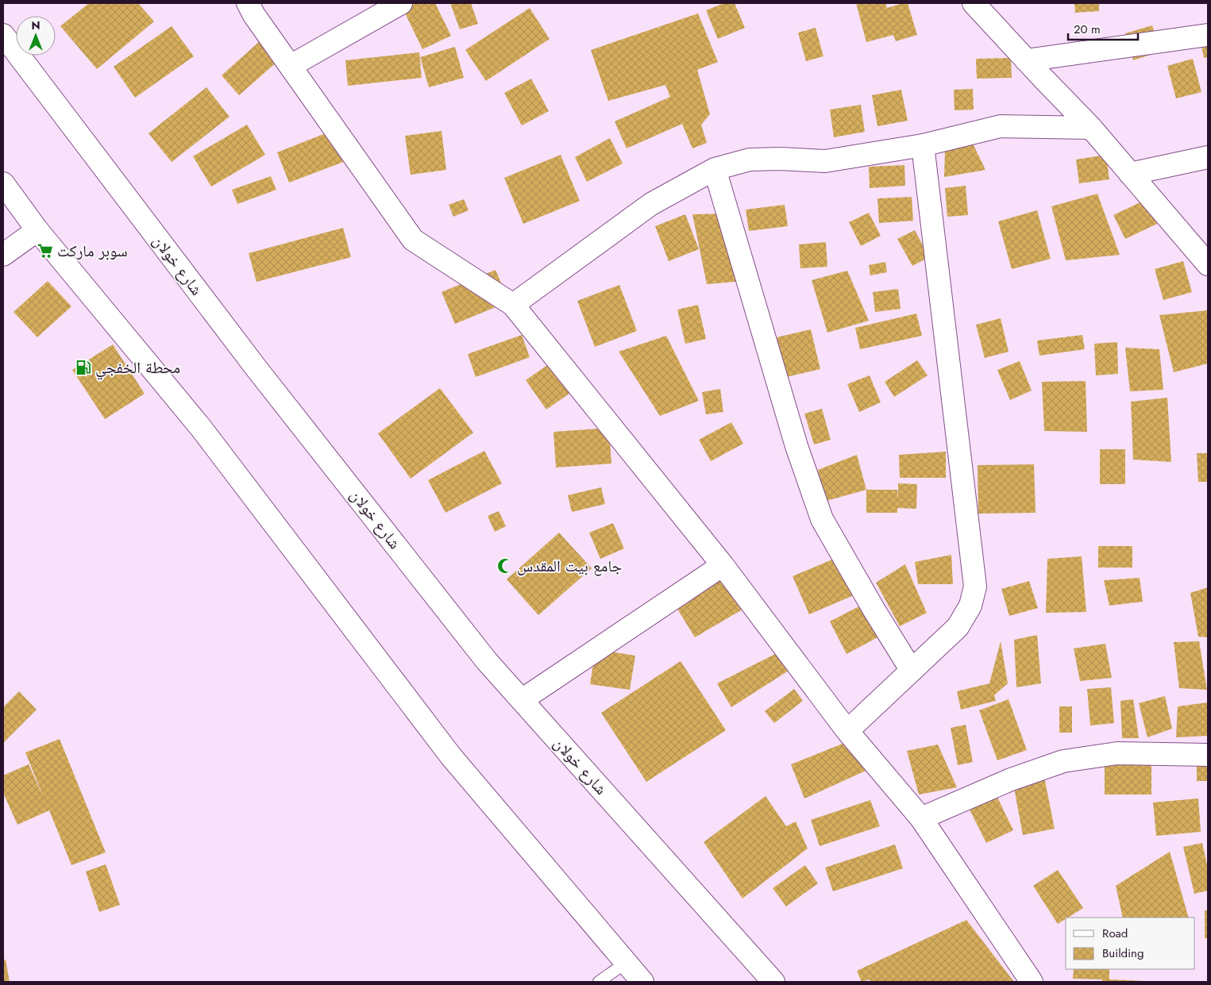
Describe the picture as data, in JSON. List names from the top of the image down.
{
  "streets": {
    "street": ["شارع خولان"]
  },
  "places": {
    "supermarket": ["سوبر ماركت"],
    "fuel station": ["محطة الخفجي"],
    "mosque": ["جامع بيت المقدس"]
  },
  "legend": ["Road", "Building"],
  "scale_bar": "20 m",
  "north": "top"
}
